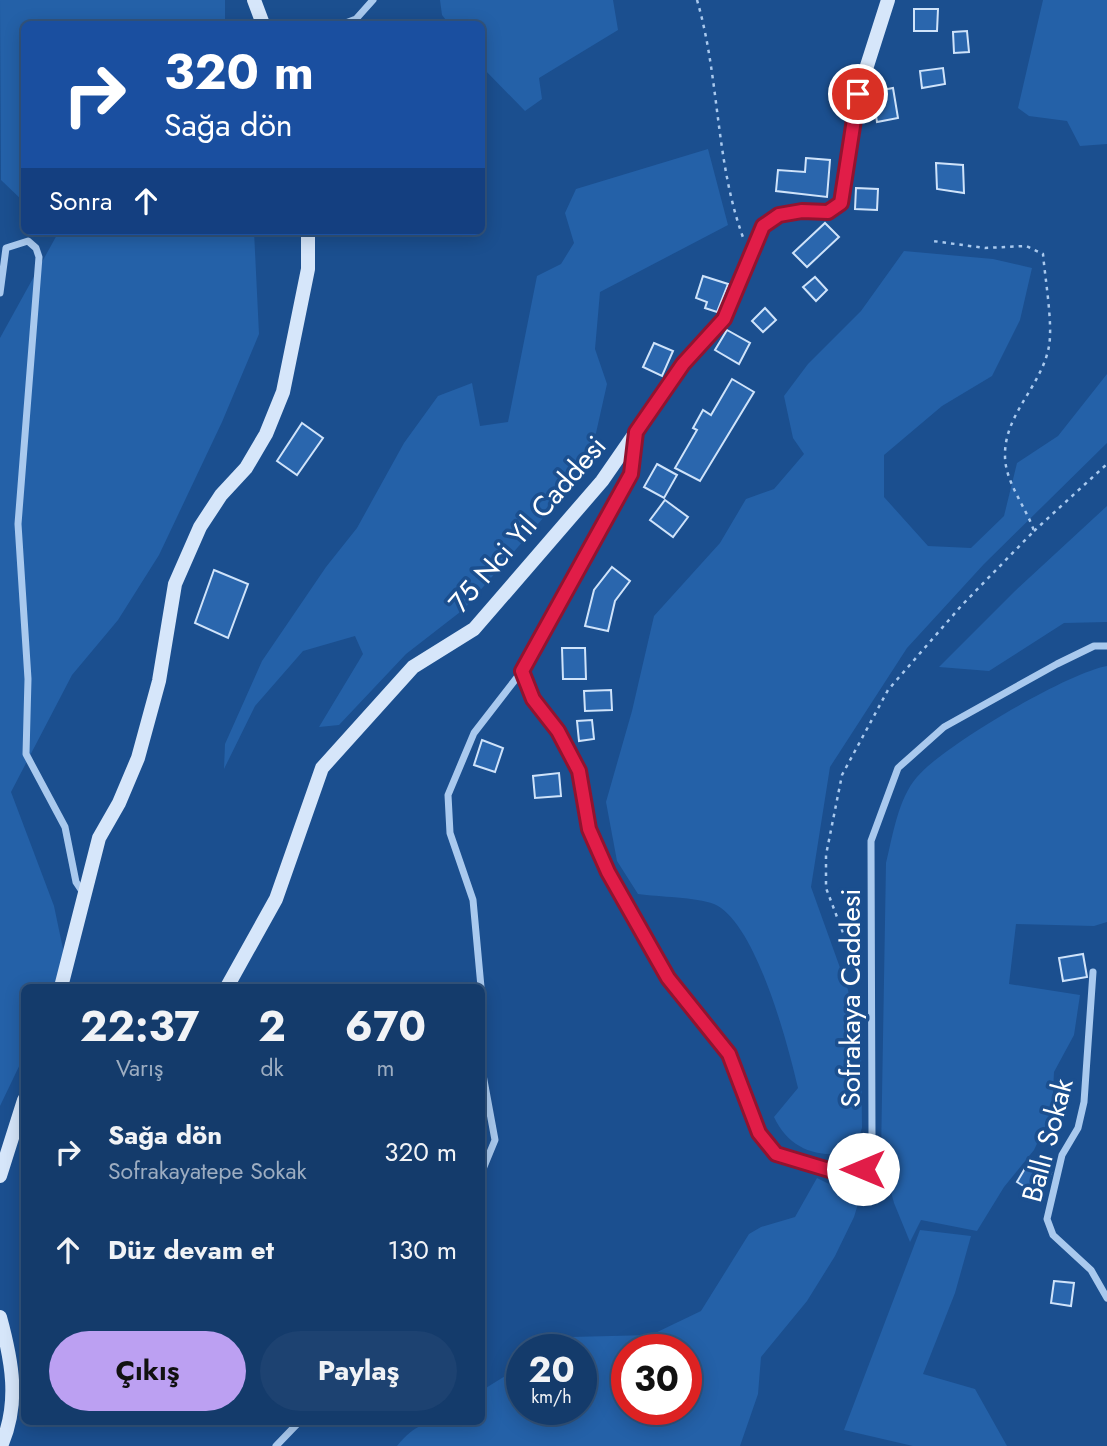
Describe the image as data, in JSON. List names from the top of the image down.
{
  "streets": {
    "street": ["75 Nci Yıl Caddesi", "Sofrakaya Caddesi", "Ballı Sokak"]
  },
  "page": {
    "turn": ["320 m", "Sağa dön"],
    "then": "Sonra",
    "eta": [
      "22:37",
      "Varış",
      "2",
      "dk",
      "670",
      "m"
    ],
    "list": [
      {
        "name": "Sağa dön",
        "note": "Sofrakayatepe Sokak",
        "value": "320 m"
      },
      {
        "name": "Düz devam et",
        "value": "130 m"
      }
    ],
    "buttons": ["Çıkış", "Paylaş"],
    "speed": "20 km/h",
    "limit": "30"
  }
}
